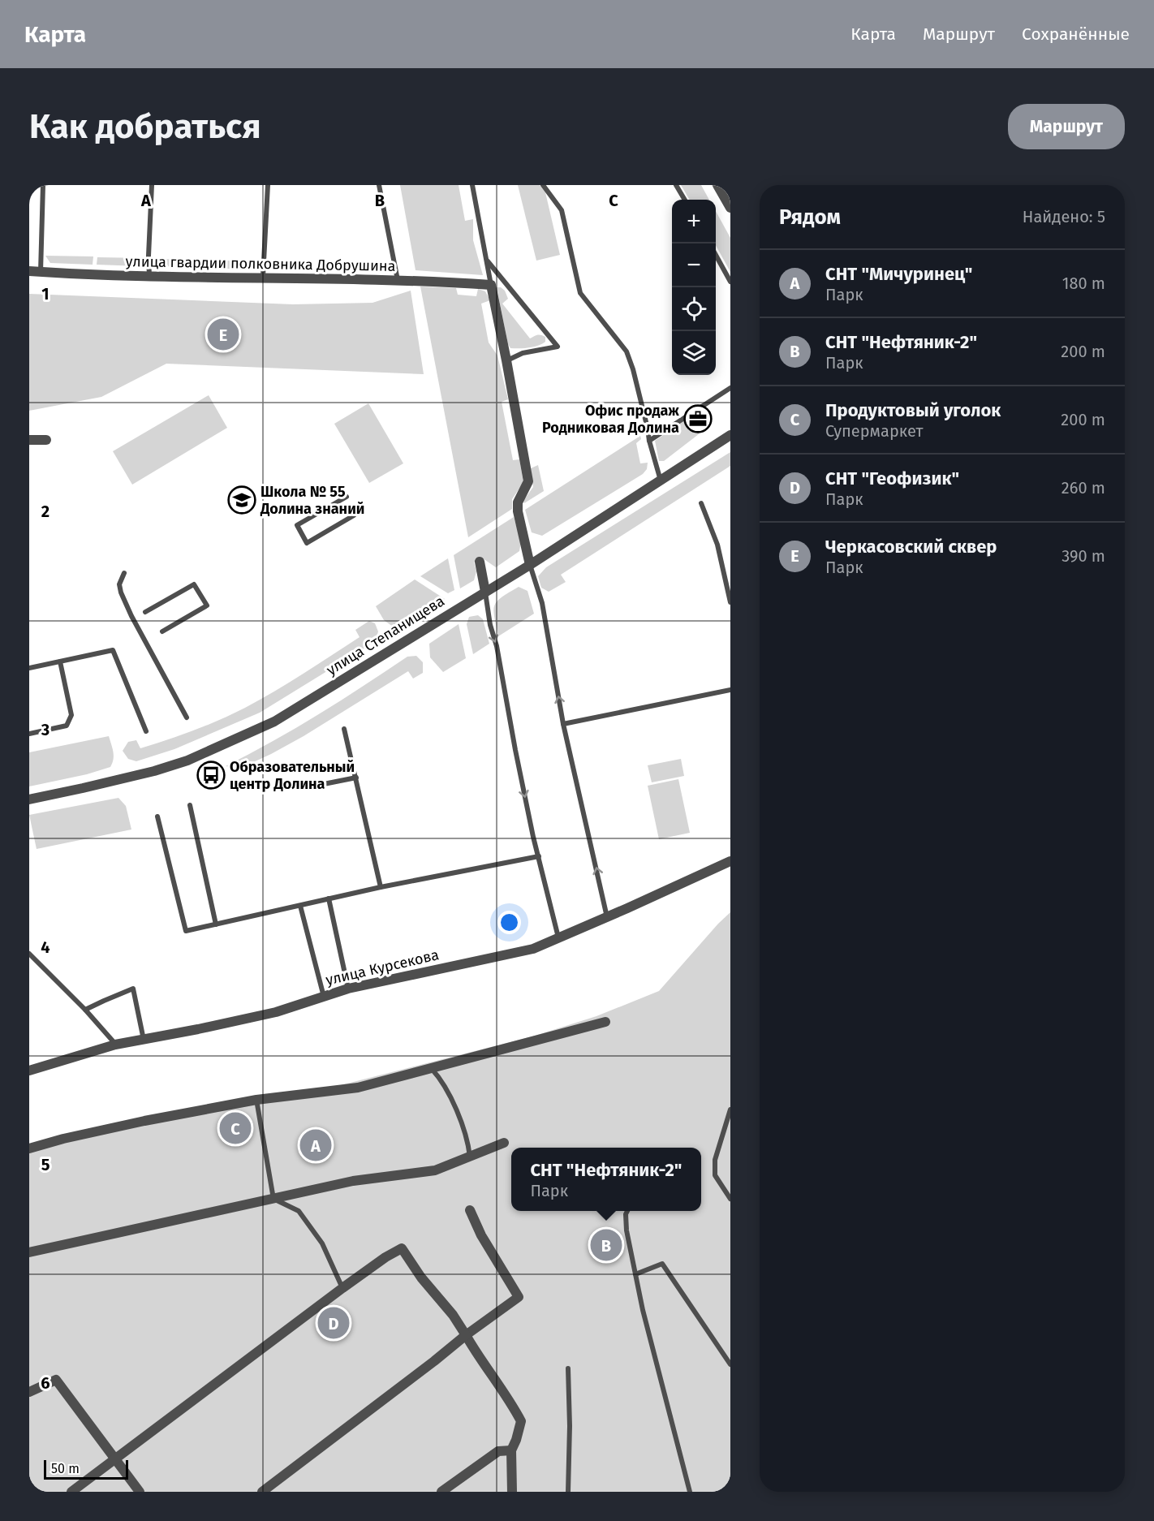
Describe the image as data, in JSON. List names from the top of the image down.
{
  "streets": {
    "street": ["улица гвардии полковника Добрушина", "улица Степанищева", "улица Курсекова"]
  },
  "places": {
    "office": ["Офис продаж Родниковая Долина"],
    "school or university": ["Школа № 55 Долина знаний"],
    "bus stop": ["Образовательный центр Долина"]
  },
  "scale_bar": "50 m",
  "page": {
    "header": "Карта",
    "nav": ["Карта", "Маршрут", "Сохранённые"],
    "buttons": "Маршрут",
    "title": "Как добраться",
    "heading": ["Рядом", "Найдено: 5"],
    "map_buttons": ["+", "−"],
    "list": [
      {
        "mark": "A",
        "name": "СНТ \"Мичуринец\"",
        "note": "Парк",
        "value": "180 m"
      },
      {
        "mark": "B",
        "name": "СНТ \"Нефтяник-2\"",
        "note": "Парк",
        "value": "200 m"
      },
      {
        "mark": "C",
        "name": "Продуктовый уголок",
        "note": "Супермаркет",
        "value": "200 m"
      },
      {
        "mark": "D",
        "name": "СНТ \"Геофизик\"",
        "note": "Парк",
        "value": "260 m"
      },
      {
        "mark": "E",
        "name": "Черкасовский сквер",
        "note": "Парк",
        "value": "390 m"
      }
    ],
    "pins": [
      "E",
      "C",
      "A",
      "B",
      "D"
    ],
    "popup": ["СНТ \"Нефтяник-2\"", "Парк"],
    "scale": "50 m"
  },
  "grid": {
    "columns": ["A", "B", "C"],
    "rows": [
      "1",
      "2",
      "3",
      "4",
      "5",
      "6"
    ]
  }
}
